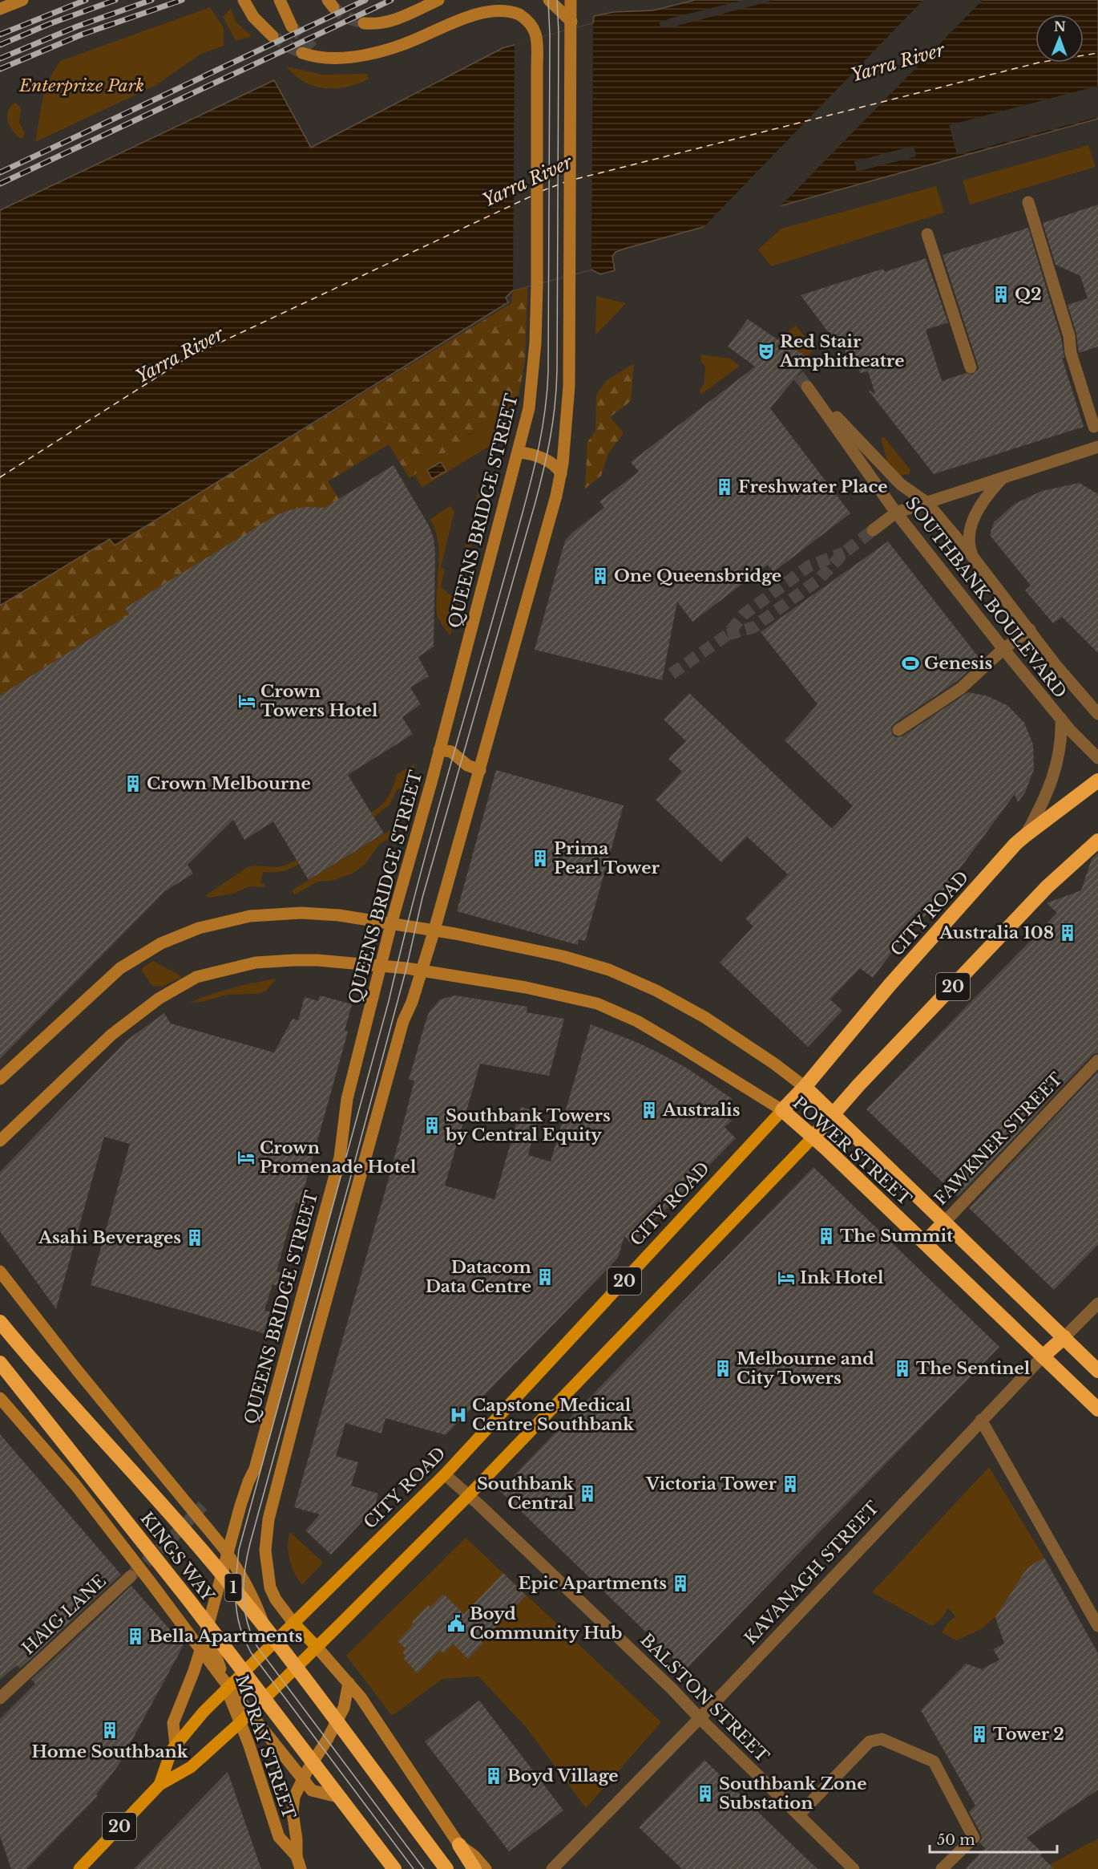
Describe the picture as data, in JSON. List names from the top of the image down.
{
  "streets": {
    "highway": [
      "CITY ROAD",
      "20",
      "FAWKNER STREET",
      "POWER STREET",
      "KINGS WAY",
      "KAVANAGH STREET",
      "1"
    ],
    "street": [
      "QUEENS BRIDGE STREET",
      "SOUTHBANK BOULEVARD",
      "HAIG LANE",
      "BALSTON STREET",
      "MORAY STREET"
    ]
  },
  "crossings": [
    ["QUEENS BRIDGE STREET", "CITY ROAD"],
    ["QUEENS BRIDGE STREET", "POWER STREET"],
    ["QUEENS BRIDGE STREET", "MORAY STREET"],
    ["CITY ROAD", "POWER STREET"],
    ["CITY ROAD", "BALSTON STREET"],
    ["CITY ROAD", "MORAY STREET"],
    ["FAWKNER STREET", "POWER STREET"],
    ["POWER STREET", "KAVANAGH STREET"],
    ["KAVANAGH STREET", "BALSTON STREET"]
  ],
  "water": ["Yarra River"],
  "parks": ["Enterprize Park"],
  "places": {
    "building": [
      "Q2",
      "Freshwater Place",
      "One Queensbridge",
      "Crown Melbourne",
      "Prima Pearl Tower",
      "Australia 108",
      "Australis",
      "Southbank Towers by Central Equity",
      "The Summit",
      "Asahi Beverages",
      "Datacom Data Centre",
      "Melbourne and City Towers",
      "The Sentinel",
      "Victoria Tower",
      "Southbank Central",
      "Epic Apartments",
      "Bella Apartments",
      "Home Southbank",
      "Tower 2",
      "Boyd Village",
      "Southbank Zone Substation"
    ],
    "theatre": ["Red Stair Amphitheatre"],
    "sports": ["Genesis"],
    "hotel": ["Crown Towers Hotel", "Crown Promenade Hotel", "Ink Hotel"],
    "hospital": ["Capstone Medical Centre Southbank"],
    "public building": ["Boyd Community Hub"]
  },
  "scale_bar": "50 m",
  "north": "top"
}
